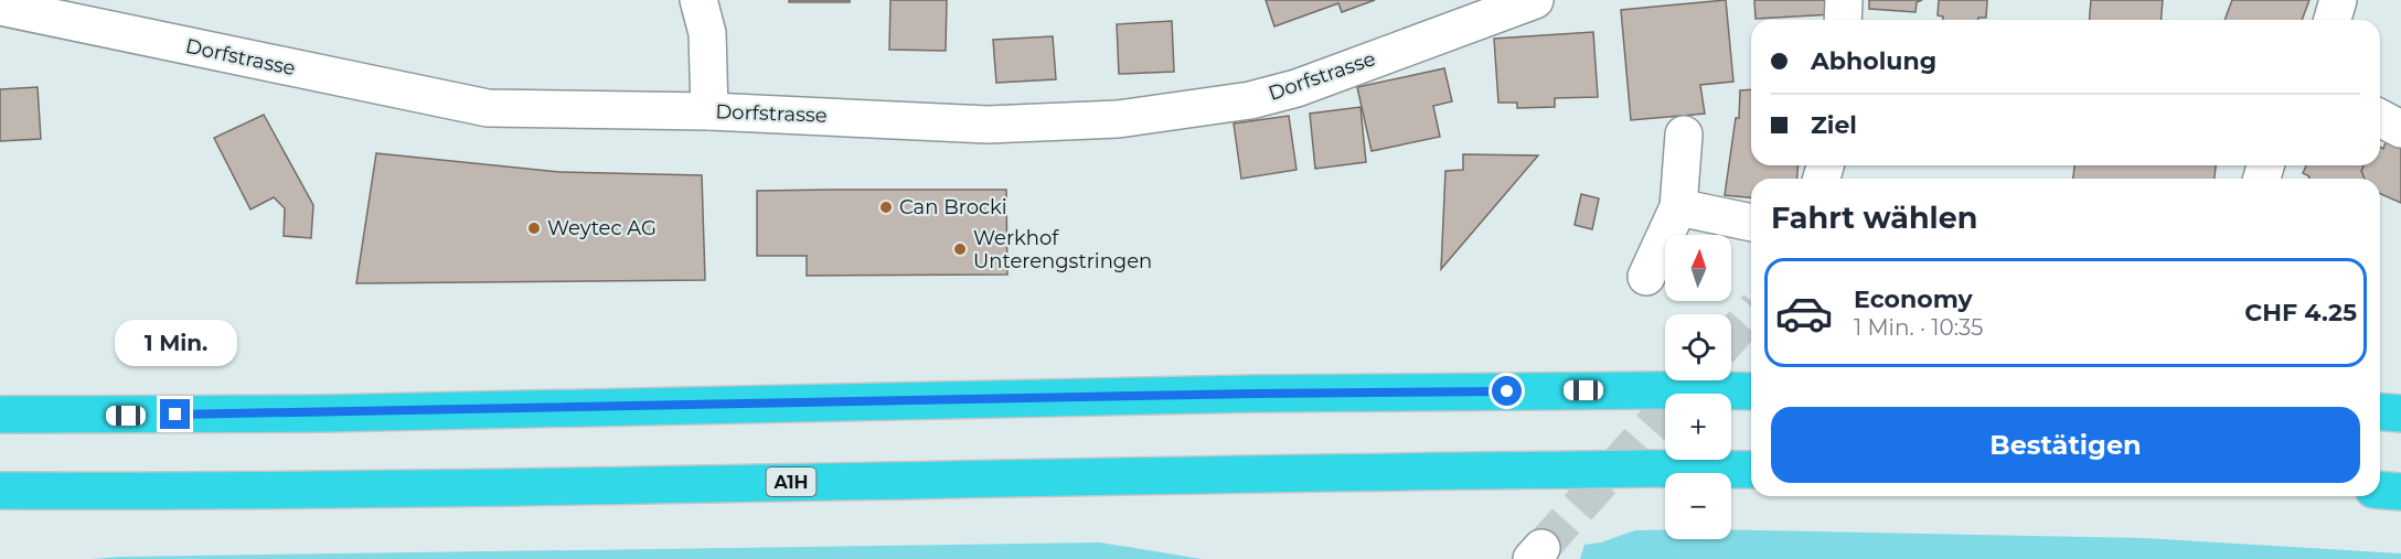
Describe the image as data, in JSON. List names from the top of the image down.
{
  "streets": {
    "highway": ["A1H"],
    "street": ["Dorfstrasse"]
  },
  "places": ["Can Brocki", "Weytec AG", "Werkhof Unterengstringen"],
  "north": "top",
  "page": {
    "banner": ["Abholung", "Ziel"],
    "heading": "Fahrt wählen",
    "map_buttons": ["+", "−"],
    "list": [
      {
        "name": "Economy",
        "note": "1 Min. · 10:35",
        "value": "CHF 4.25"
      }
    ],
    "bubble": "1 Min.",
    "buttons": "Bestätigen"
  }
}
